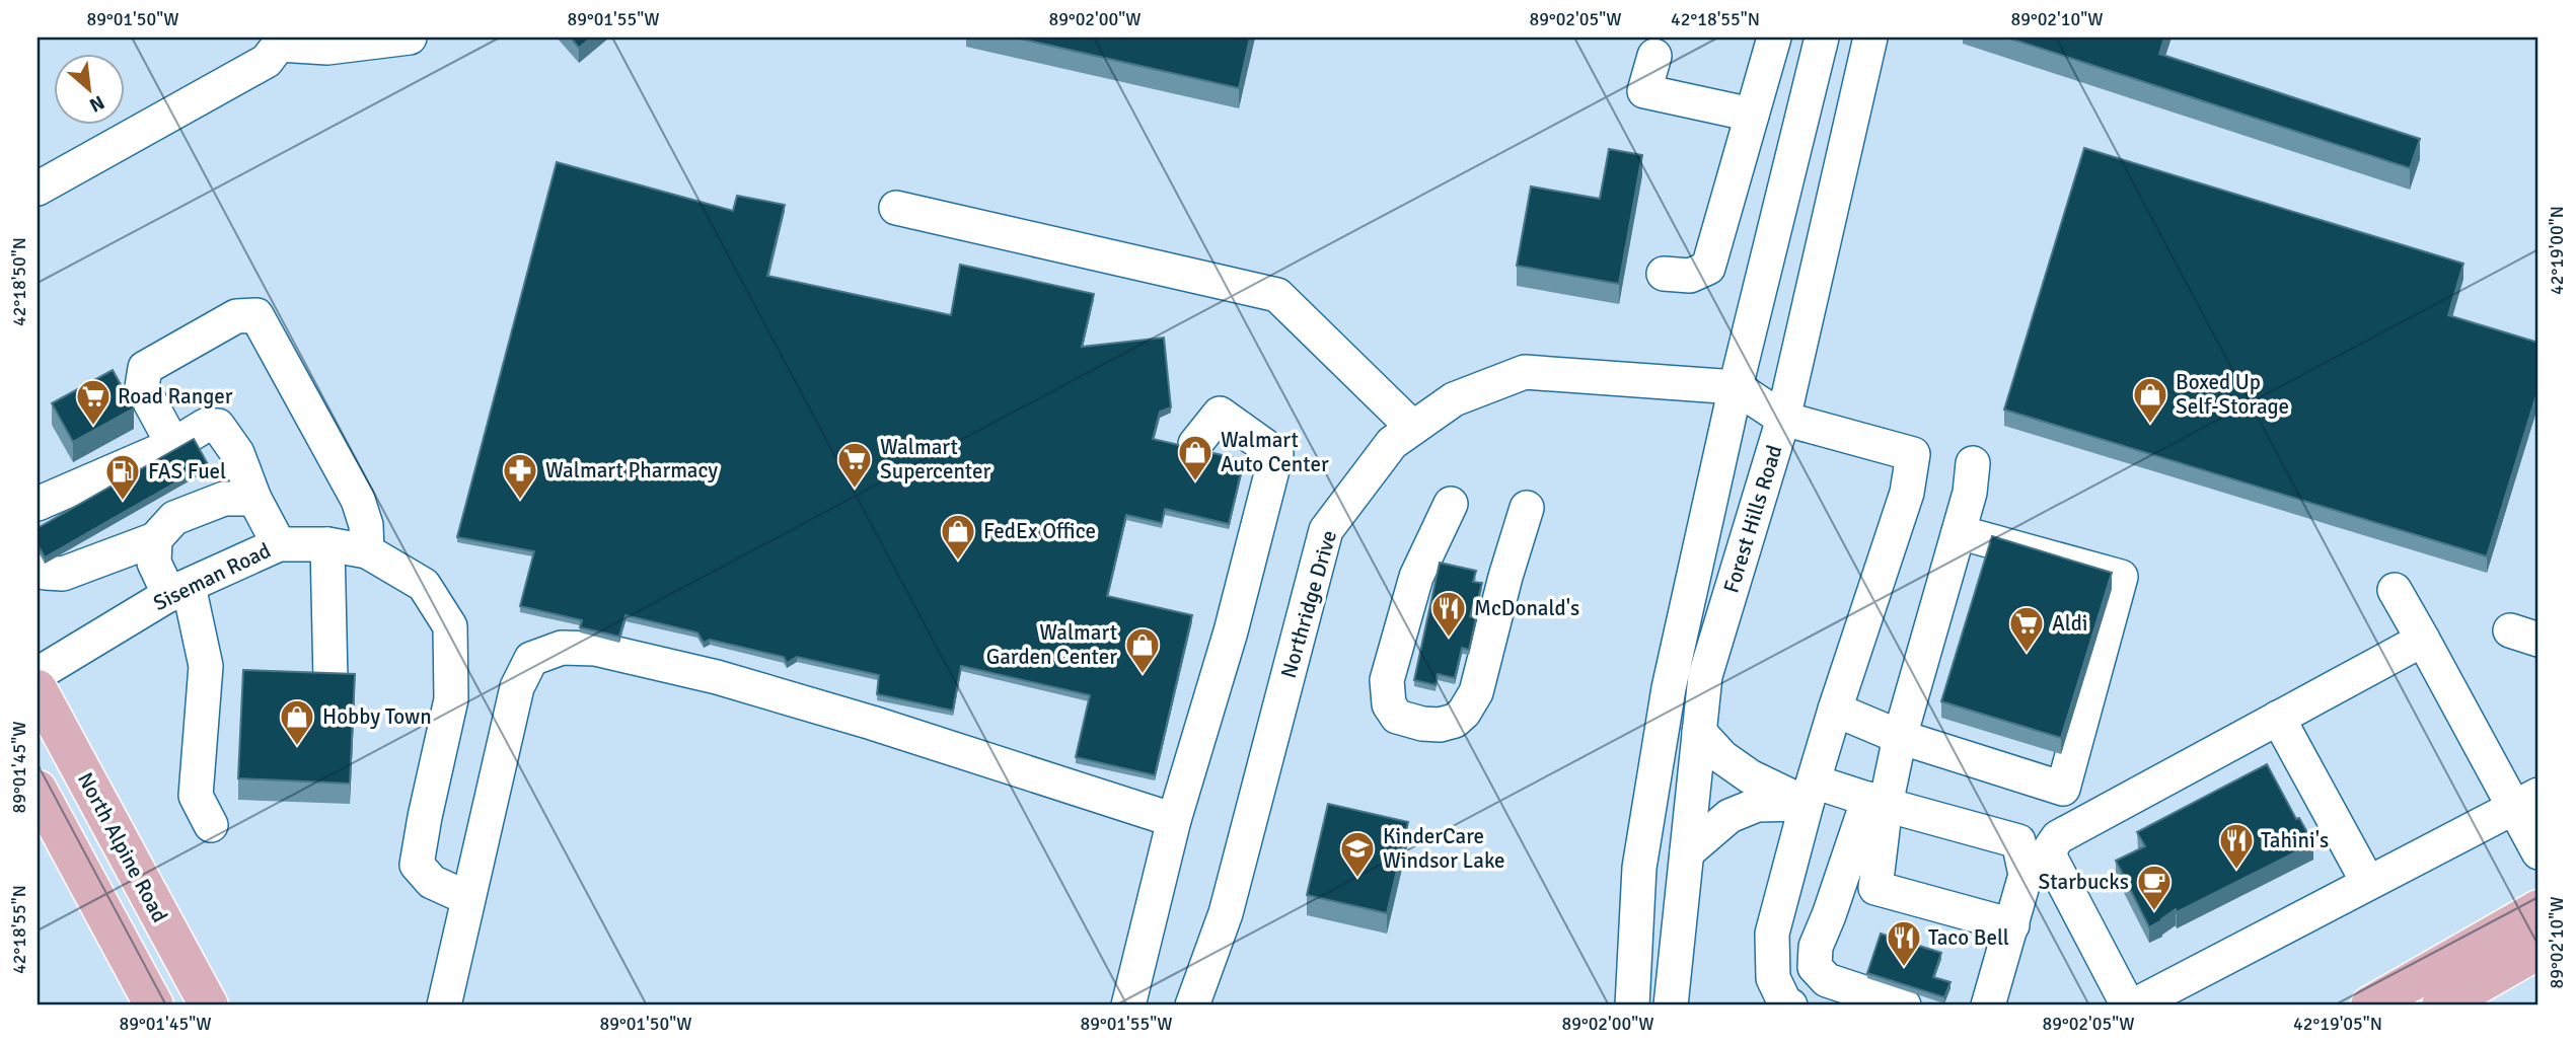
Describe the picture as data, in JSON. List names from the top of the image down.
{
  "streets": {
    "main road": ["North Alpine Road"],
    "street": ["Forest Hills Road", "Siseman Road", "Northridge Drive"]
  },
  "crossings": [
    ["Forest Hills Road", "Northridge Drive"]
  ],
  "places": {
    "shop": [
      "Boxed Up Self-Storage",
      "Walmart Auto Center",
      "FedEx Office",
      "Walmart Garden Center",
      "Hobby Town"
    ],
    "supermarket": ["Road Ranger", "Walmart Supercenter", "Aldi"],
    "pharmacy": ["Walmart Pharmacy"],
    "fuel station": ["FAS Fuel"],
    "restaurant": ["McDonald's", "Tahini's", "Taco Bell"],
    "school or university": ["KinderCare Windsor Lake"],
    "cafe": ["Starbucks"]
  },
  "north": "bottom right",
  "coordinates": [
    "89°01'50\"W",
    "89°01'55\"W",
    "89°02'00\"W",
    "89°02'05\"W",
    "42°18'55\"N",
    "89°02'10\"W",
    "42°19'00\"N",
    "42°18'50\"N",
    "89°01'45\"W",
    "42°19'05\"N"
  ]
}
